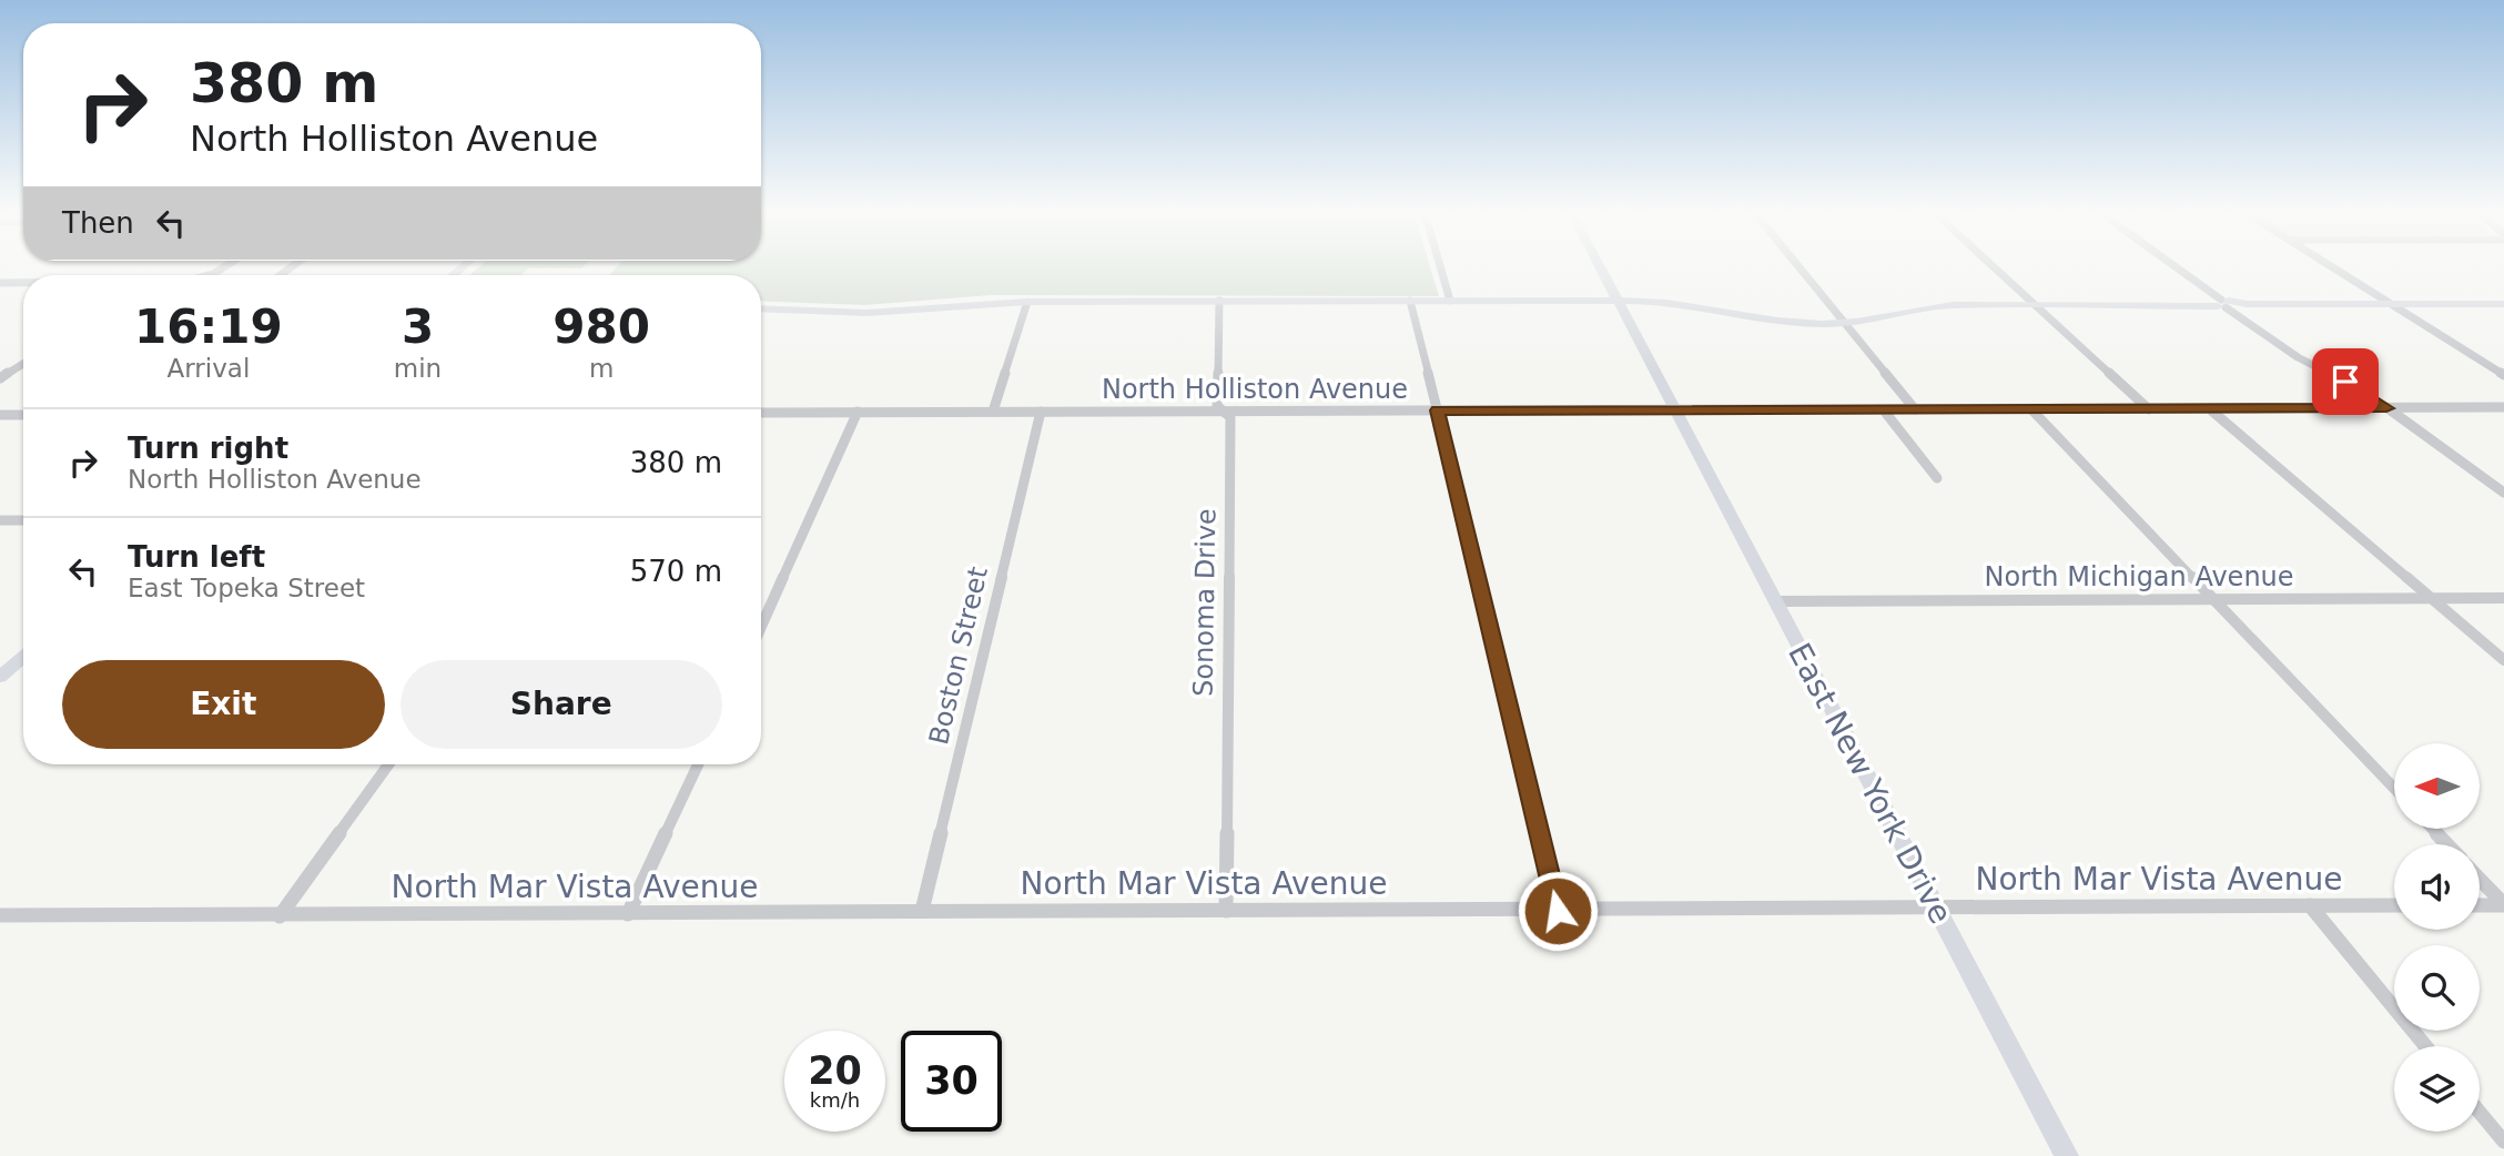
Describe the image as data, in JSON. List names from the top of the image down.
{
  "streets": {
    "street": [
      "North Holliston Avenue",
      "North Michigan Avenue",
      "Sonoma Drive",
      "Boston Street",
      "East New York Drive",
      "North Mar Vista Avenue"
    ]
  },
  "crossings": [
    ["North Holliston Avenue", "Sonoma Drive"],
    ["North Holliston Avenue", "Boston Street"],
    ["North Holliston Avenue", "East New York Drive"],
    ["North Michigan Avenue", "East New York Drive"],
    ["Sonoma Drive", "North Mar Vista Avenue"],
    ["Boston Street", "North Mar Vista Avenue"],
    ["East New York Drive", "North Mar Vista Avenue"]
  ],
  "north": "left",
  "page": {
    "turn": ["380 m", "North Holliston Avenue"],
    "then": "Then",
    "eta": [
      "16:19",
      "Arrival",
      "3",
      "min",
      "980",
      "m"
    ],
    "list": [
      {
        "name": "Turn right",
        "note": "North Holliston Avenue",
        "value": "380 m"
      },
      {
        "name": "Turn left",
        "note": "East Topeka Street",
        "value": "570 m"
      }
    ],
    "buttons": ["Exit", "Share"],
    "speed": "20 km/h",
    "limit": "30"
  }
}
